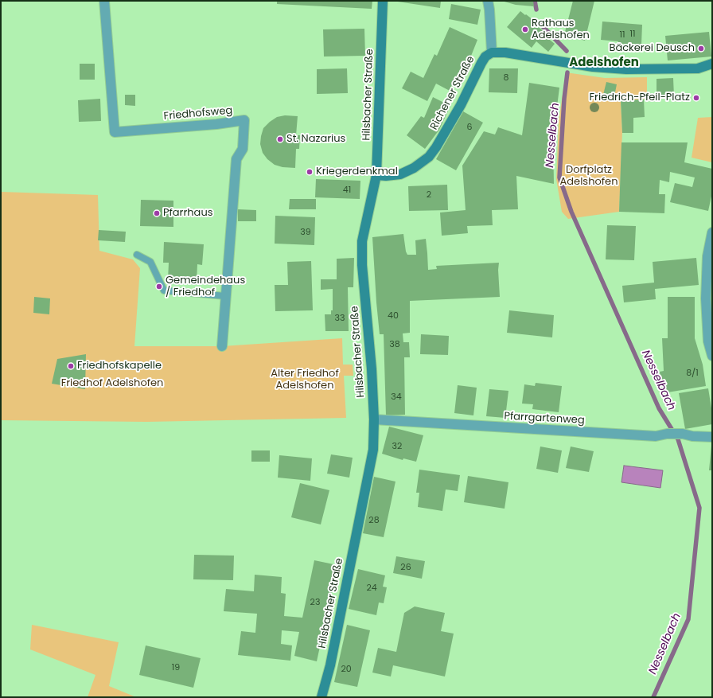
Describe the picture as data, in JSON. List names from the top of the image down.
{
  "streets": {
    "main road": ["Richener Straße", "Hilsbacher Straße"],
    "street": ["Friedhofsweg", "Pfarrgartenweg"]
  },
  "crossings": [
    ["Richener Straße", "Hilsbacher Straße"],
    ["Hilsbacher Straße", "Pfarrgartenweg"]
  ],
  "districts": ["Adelshofen"],
  "water": ["Nesselbach"],
  "parks": ["Dorfplatz Adelshofen", "Alter Friedhof Adelshofen", "Friedhof Adelshofen"],
  "places": [
    "Rathaus Adelshofen",
    "Bäckerei Deusch",
    "Friedrich-Pfeil-Platz",
    "St. Nazarius",
    "Kriegerdenkmal",
    "Pfarrhaus",
    "Gemeindehaus / Friedhof",
    "Friedhofskapelle"
  ],
  "house_numbers": [
    "11",
    "11",
    "8",
    "6",
    "41",
    "2",
    "39",
    "40",
    "33",
    "38",
    "8/1",
    "34",
    "32",
    "28",
    "26",
    "24",
    "23",
    "19",
    "20"
  ]
}
